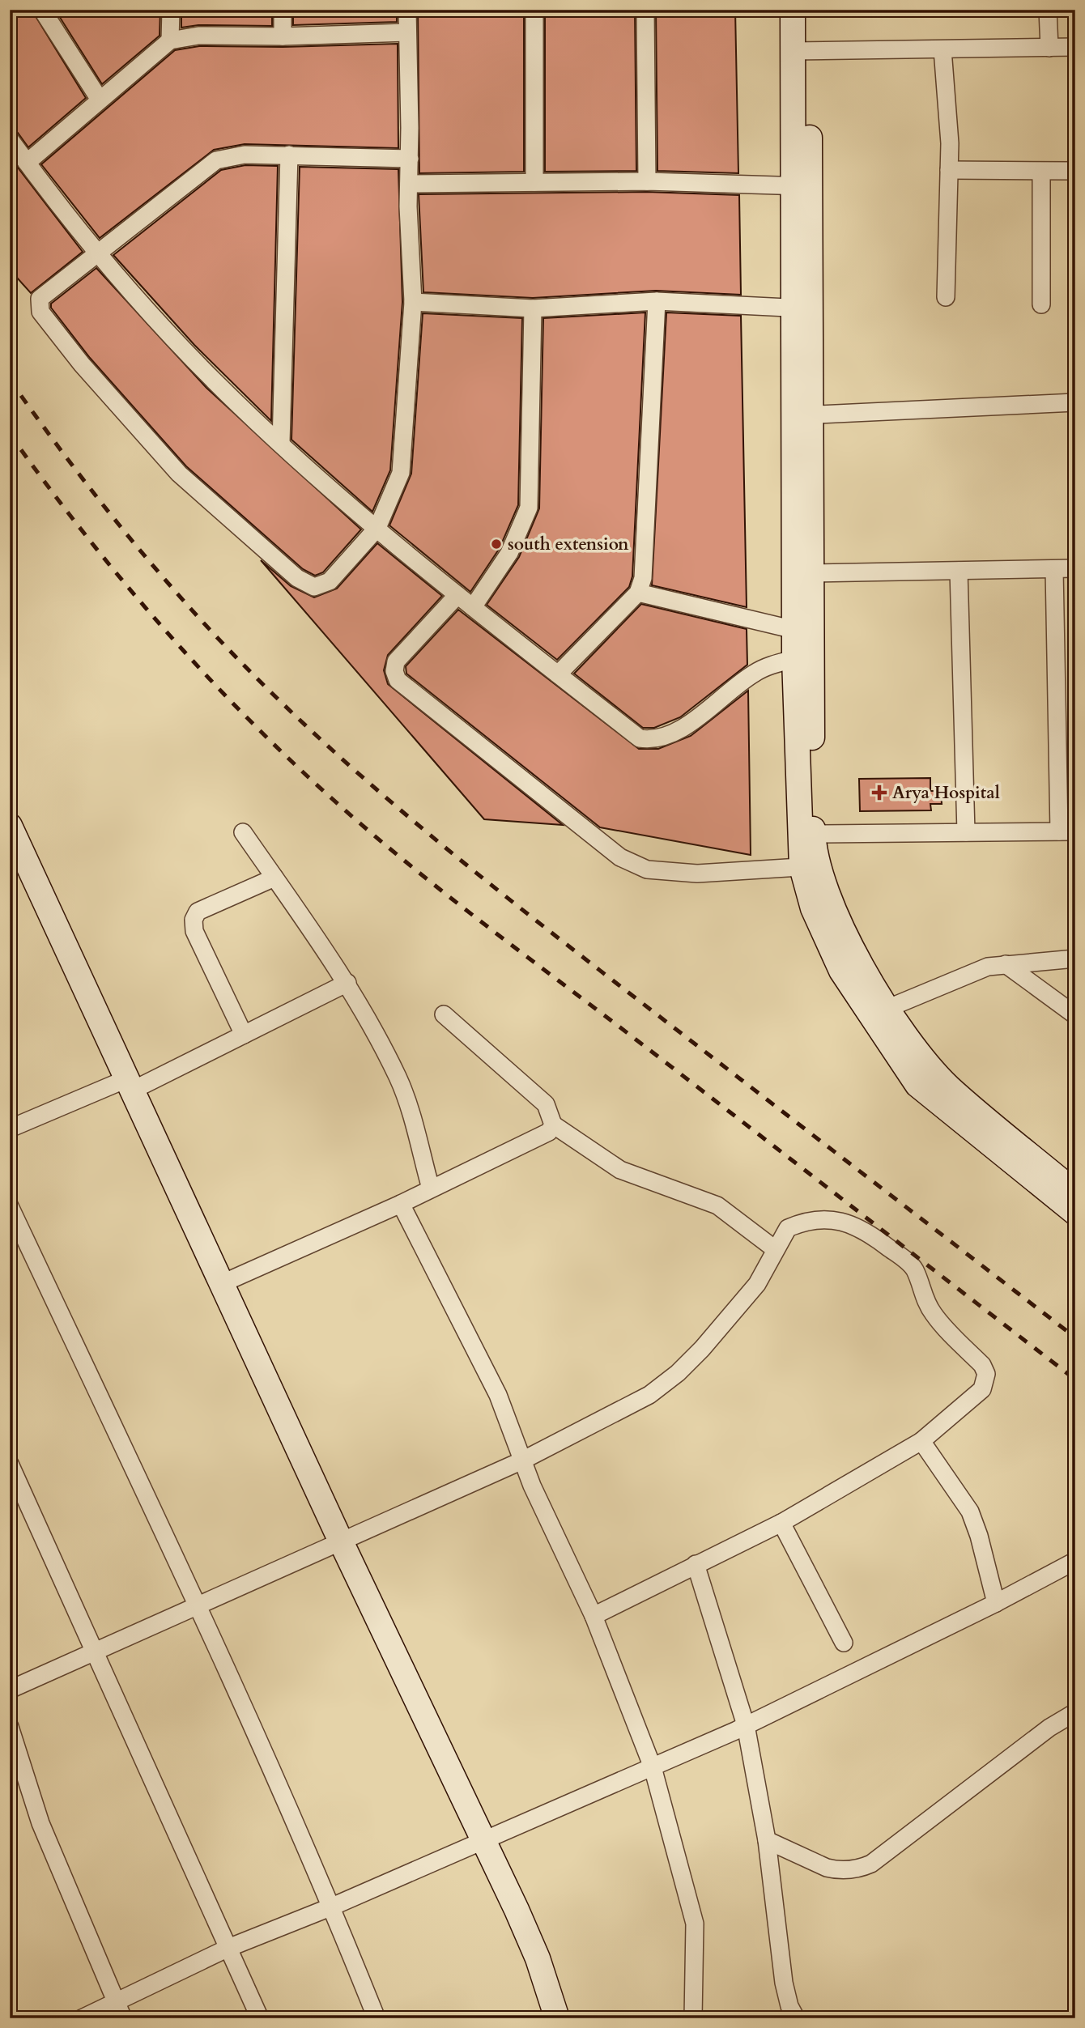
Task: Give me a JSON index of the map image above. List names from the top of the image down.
{
  "places": {
    "other": ["south extension"],
    "health": ["Arya Hospital"]
  }
}
